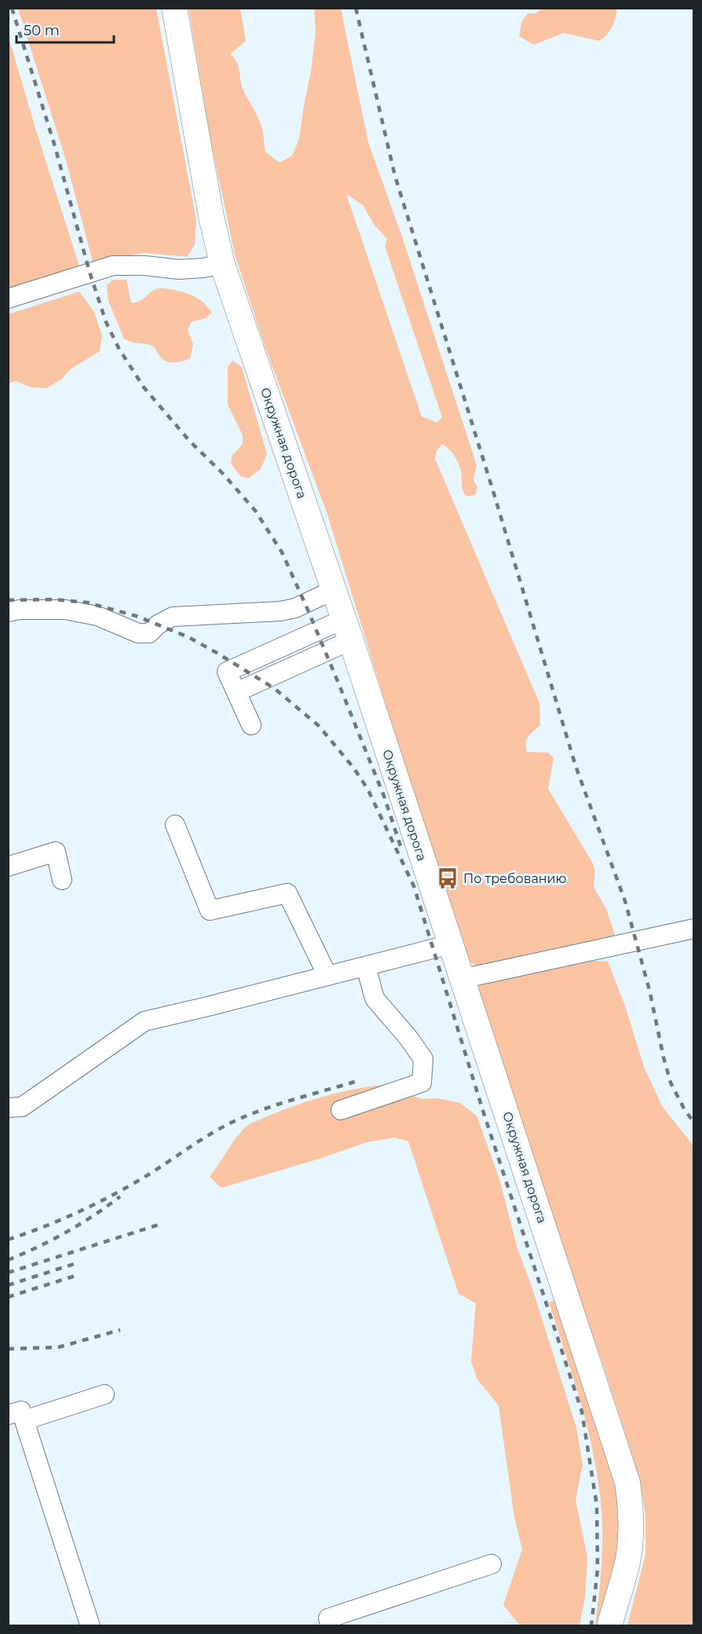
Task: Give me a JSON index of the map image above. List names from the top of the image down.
{
  "streets": {
    "main road": ["Окружная дорога"]
  },
  "places": {
    "bus stop": ["По требованию"]
  },
  "scale_bar": "50 m"
}
